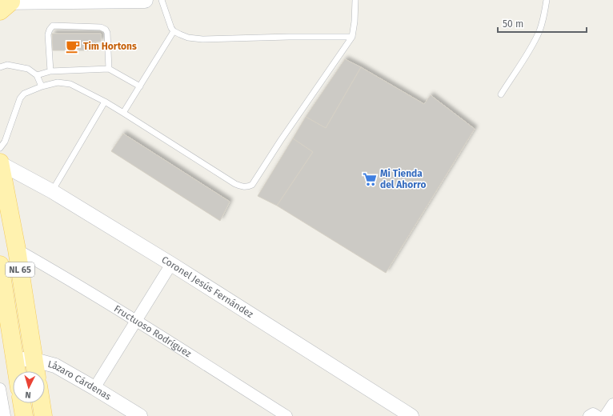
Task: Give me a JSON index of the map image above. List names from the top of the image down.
{
  "streets": {
    "main road": ["NL 65"],
    "street": ["Coronel Jesús Fernández", "Fructuoso Rodríguez", "Lázaro Cárdenas"]
  },
  "crossings": [
    ["NL 65", "Coronel Jesús Fernández"],
    ["NL 65", "Fructuoso Rodríguez"],
    ["NL 65", "Lázaro Cárdenas"]
  ],
  "places": {
    "cafe": ["Tim Hortons"],
    "supermarket": ["Mi Tienda del Ahorro"]
  },
  "scale_bar": "50 m",
  "north": "bottom"
}
